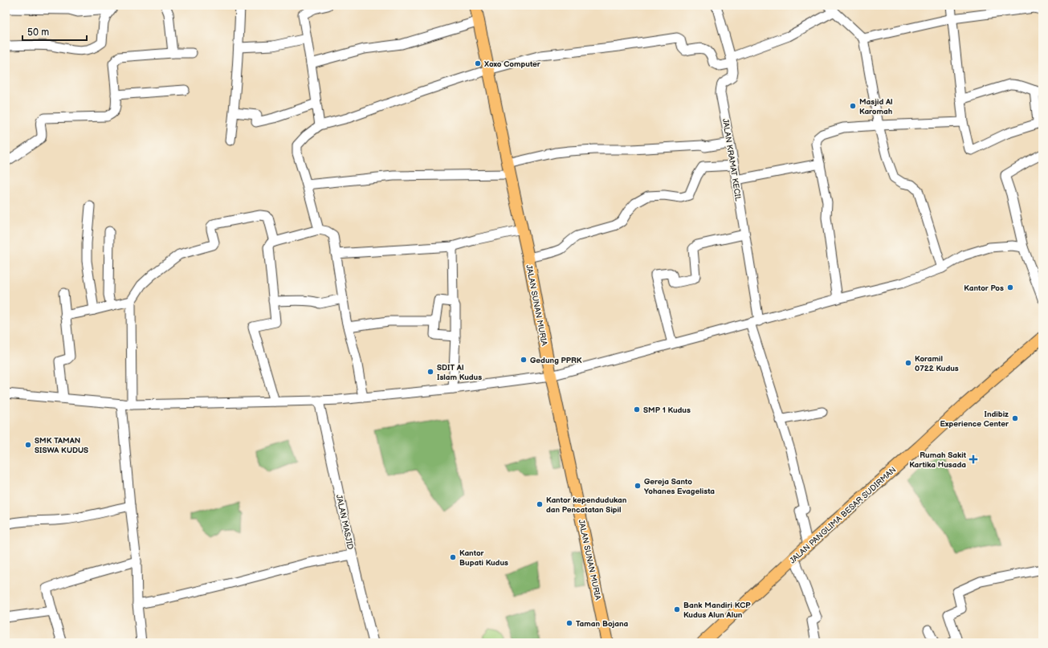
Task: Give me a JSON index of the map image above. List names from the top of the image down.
{
  "streets": {
    "main road": ["JALAN SUNAN MURIA", "JALAN PANGLIMA BESAR SUDIRMAN"],
    "street": ["JALAN KRAMAT KECIL", "JALAN MASJID"]
  },
  "crossings": [
    ["JALAN KRAMAT KECIL", "JALAN PANGLIMA BESAR SUDIRMAN"]
  ],
  "places": {
    "other": [
      "Xoxo Computer",
      "Masjid Al Karomah",
      "Kantor Pos",
      "Gedung PPRK",
      "Koramil 0722 Kudus",
      "SDIT Al Islam Kudus",
      "SMP 1 Kudus",
      "Indibiz Experience Center",
      "SMK TAMAN SISWA KUDUS",
      "Gereja Santo Yohanes Evagelista",
      "Kantor kependudukan dan Pencatatan Sipil",
      "Kantor Bupati Kudus",
      "Bank Mandiri KCP Kudus Alun Alun",
      "Taman Bojana"
    ],
    "health": ["Rumah Sakit Kartika Husada"]
  },
  "scale_bar": "50 m"
}
